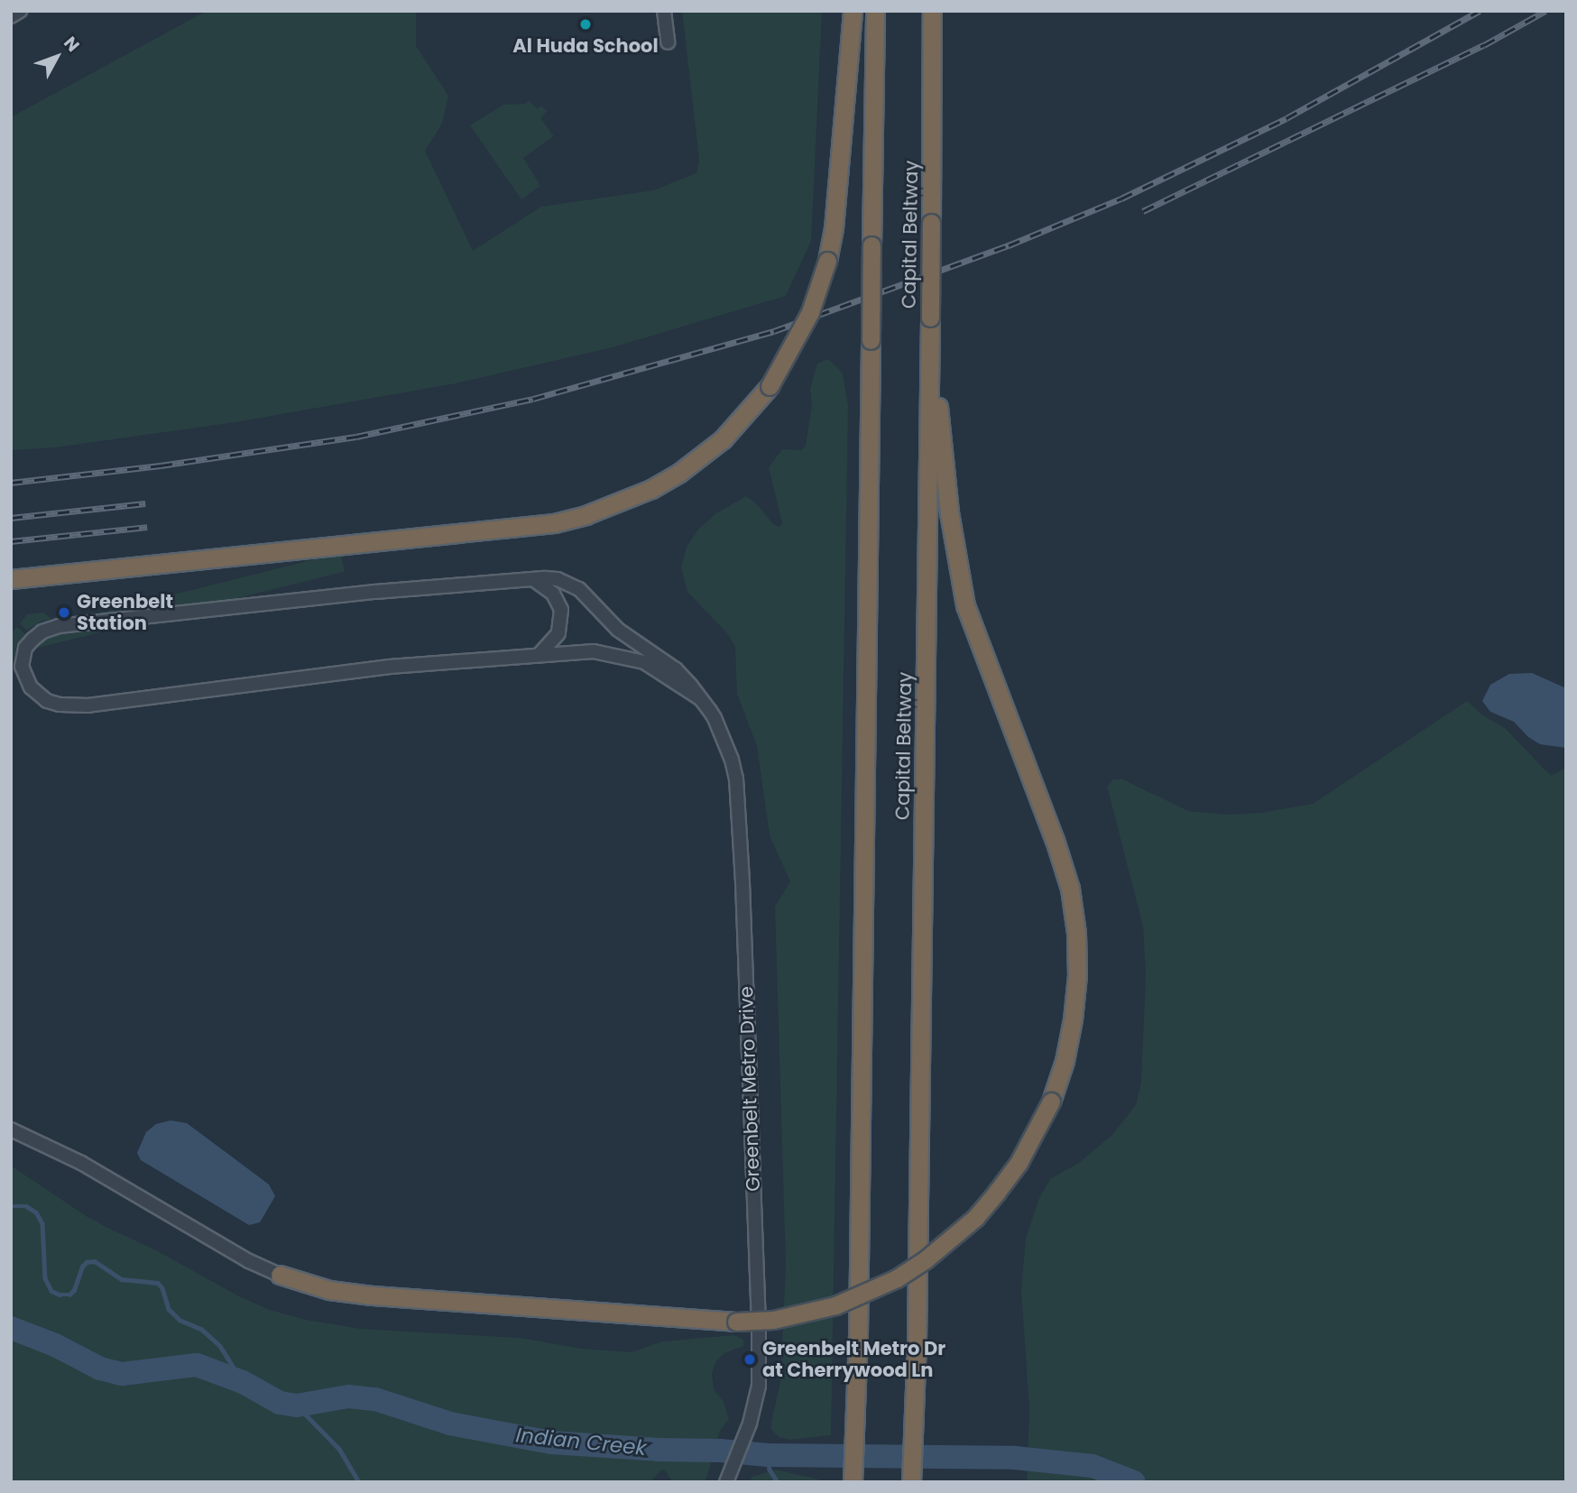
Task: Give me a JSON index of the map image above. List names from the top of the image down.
{
  "streets": {
    "highway": ["Capital Beltway"],
    "street": ["Greenbelt Metro Drive"]
  },
  "water": ["Indian Creek"],
  "places": ["Al Huda School", "Greenbelt Station", "Greenbelt Metro Dr at Cherrywood Ln"],
  "north": "top right"
}
